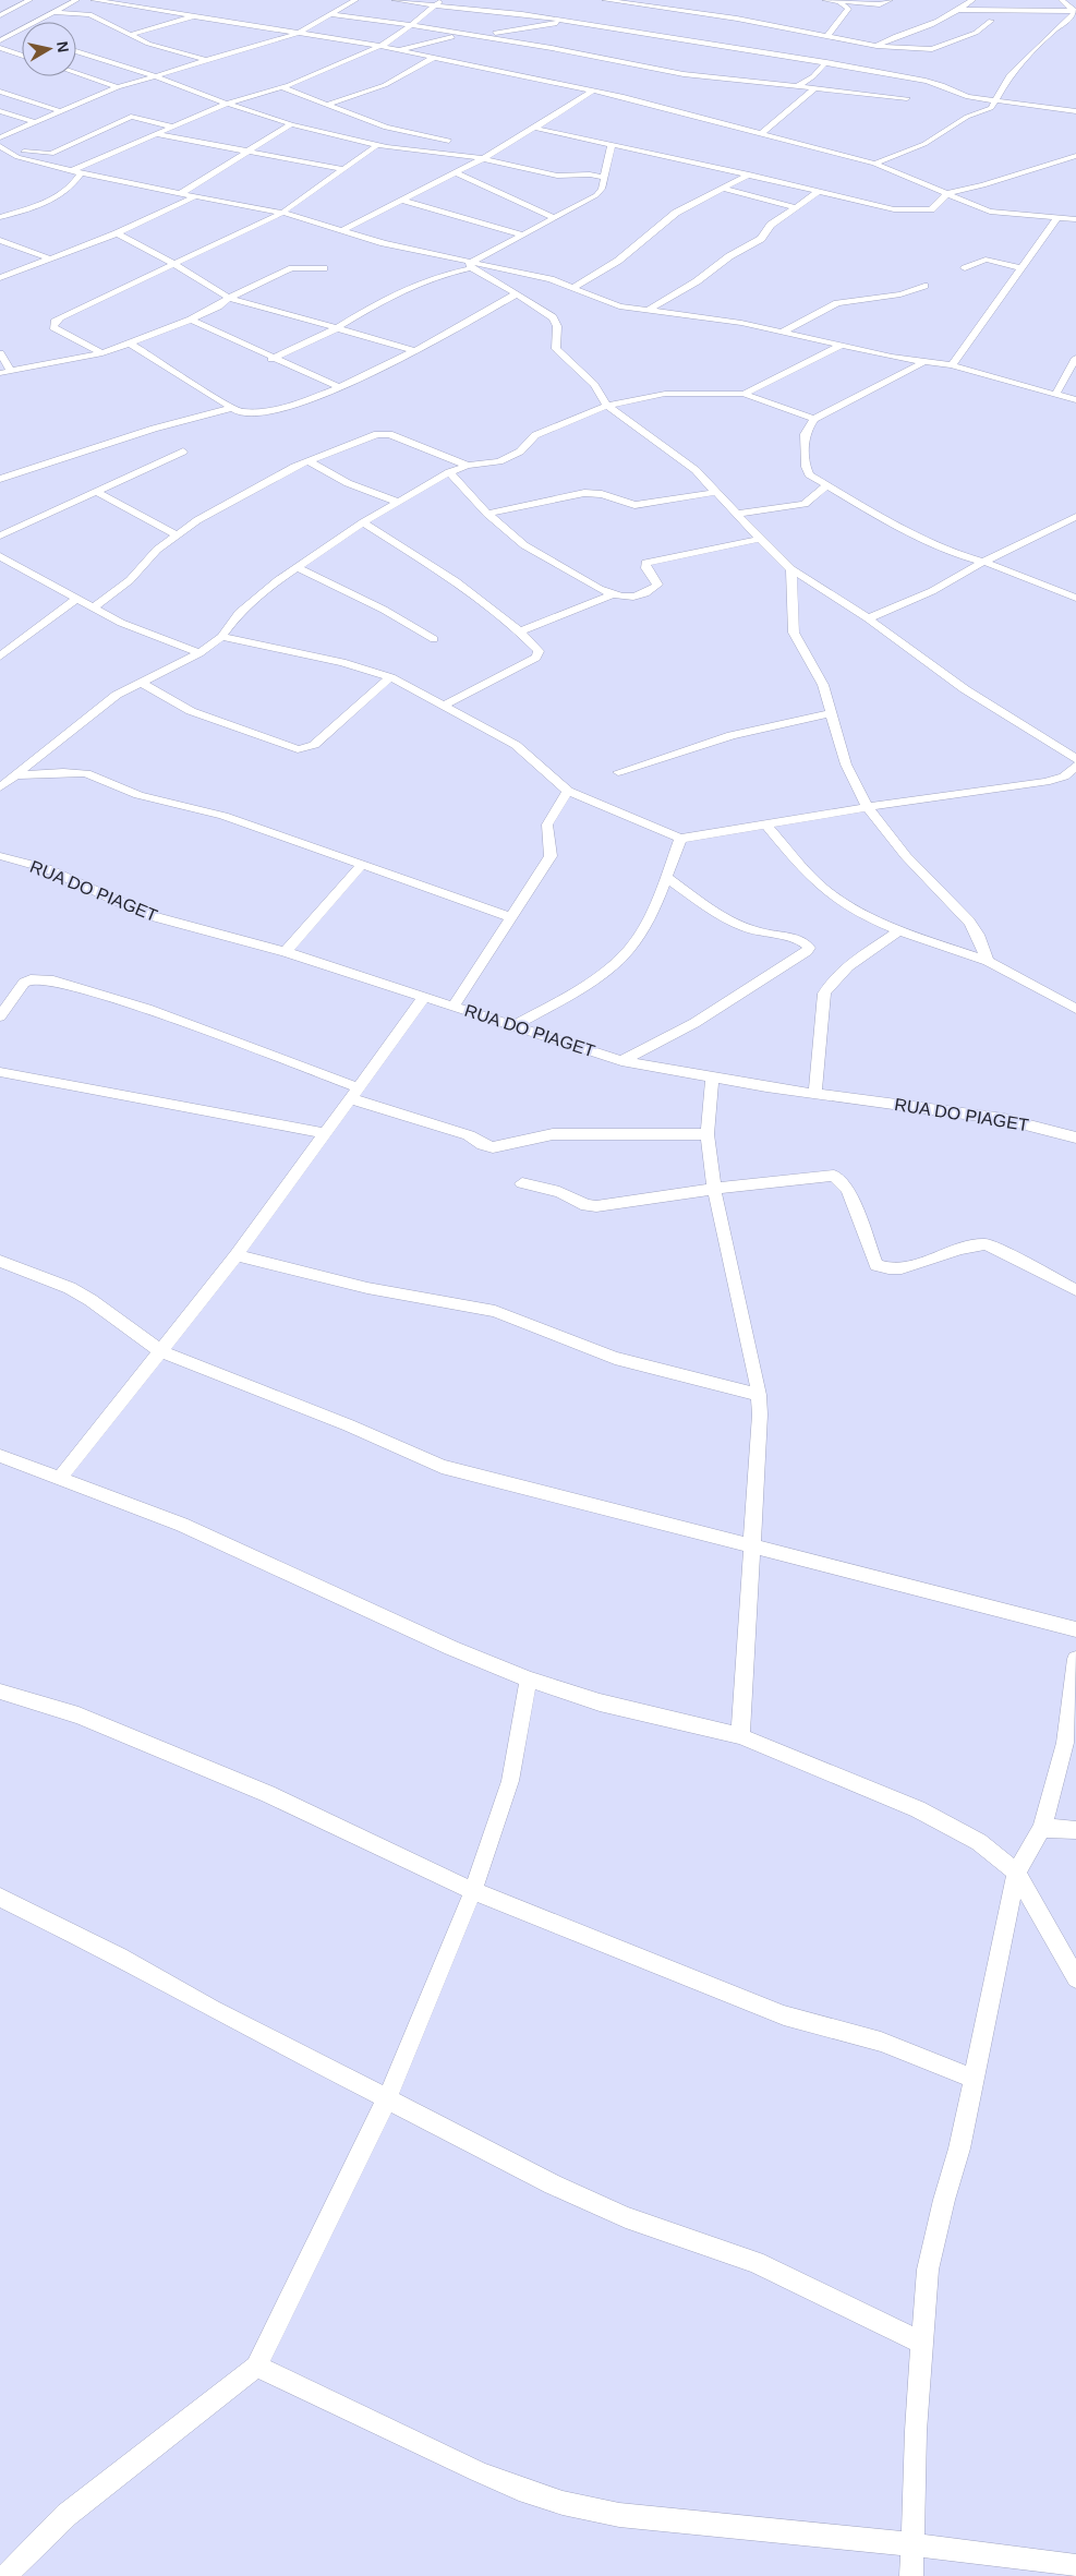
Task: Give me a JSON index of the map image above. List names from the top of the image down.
{
  "streets": {
    "street": ["RUA DO PIAGET"]
  },
  "north": "right"
}
